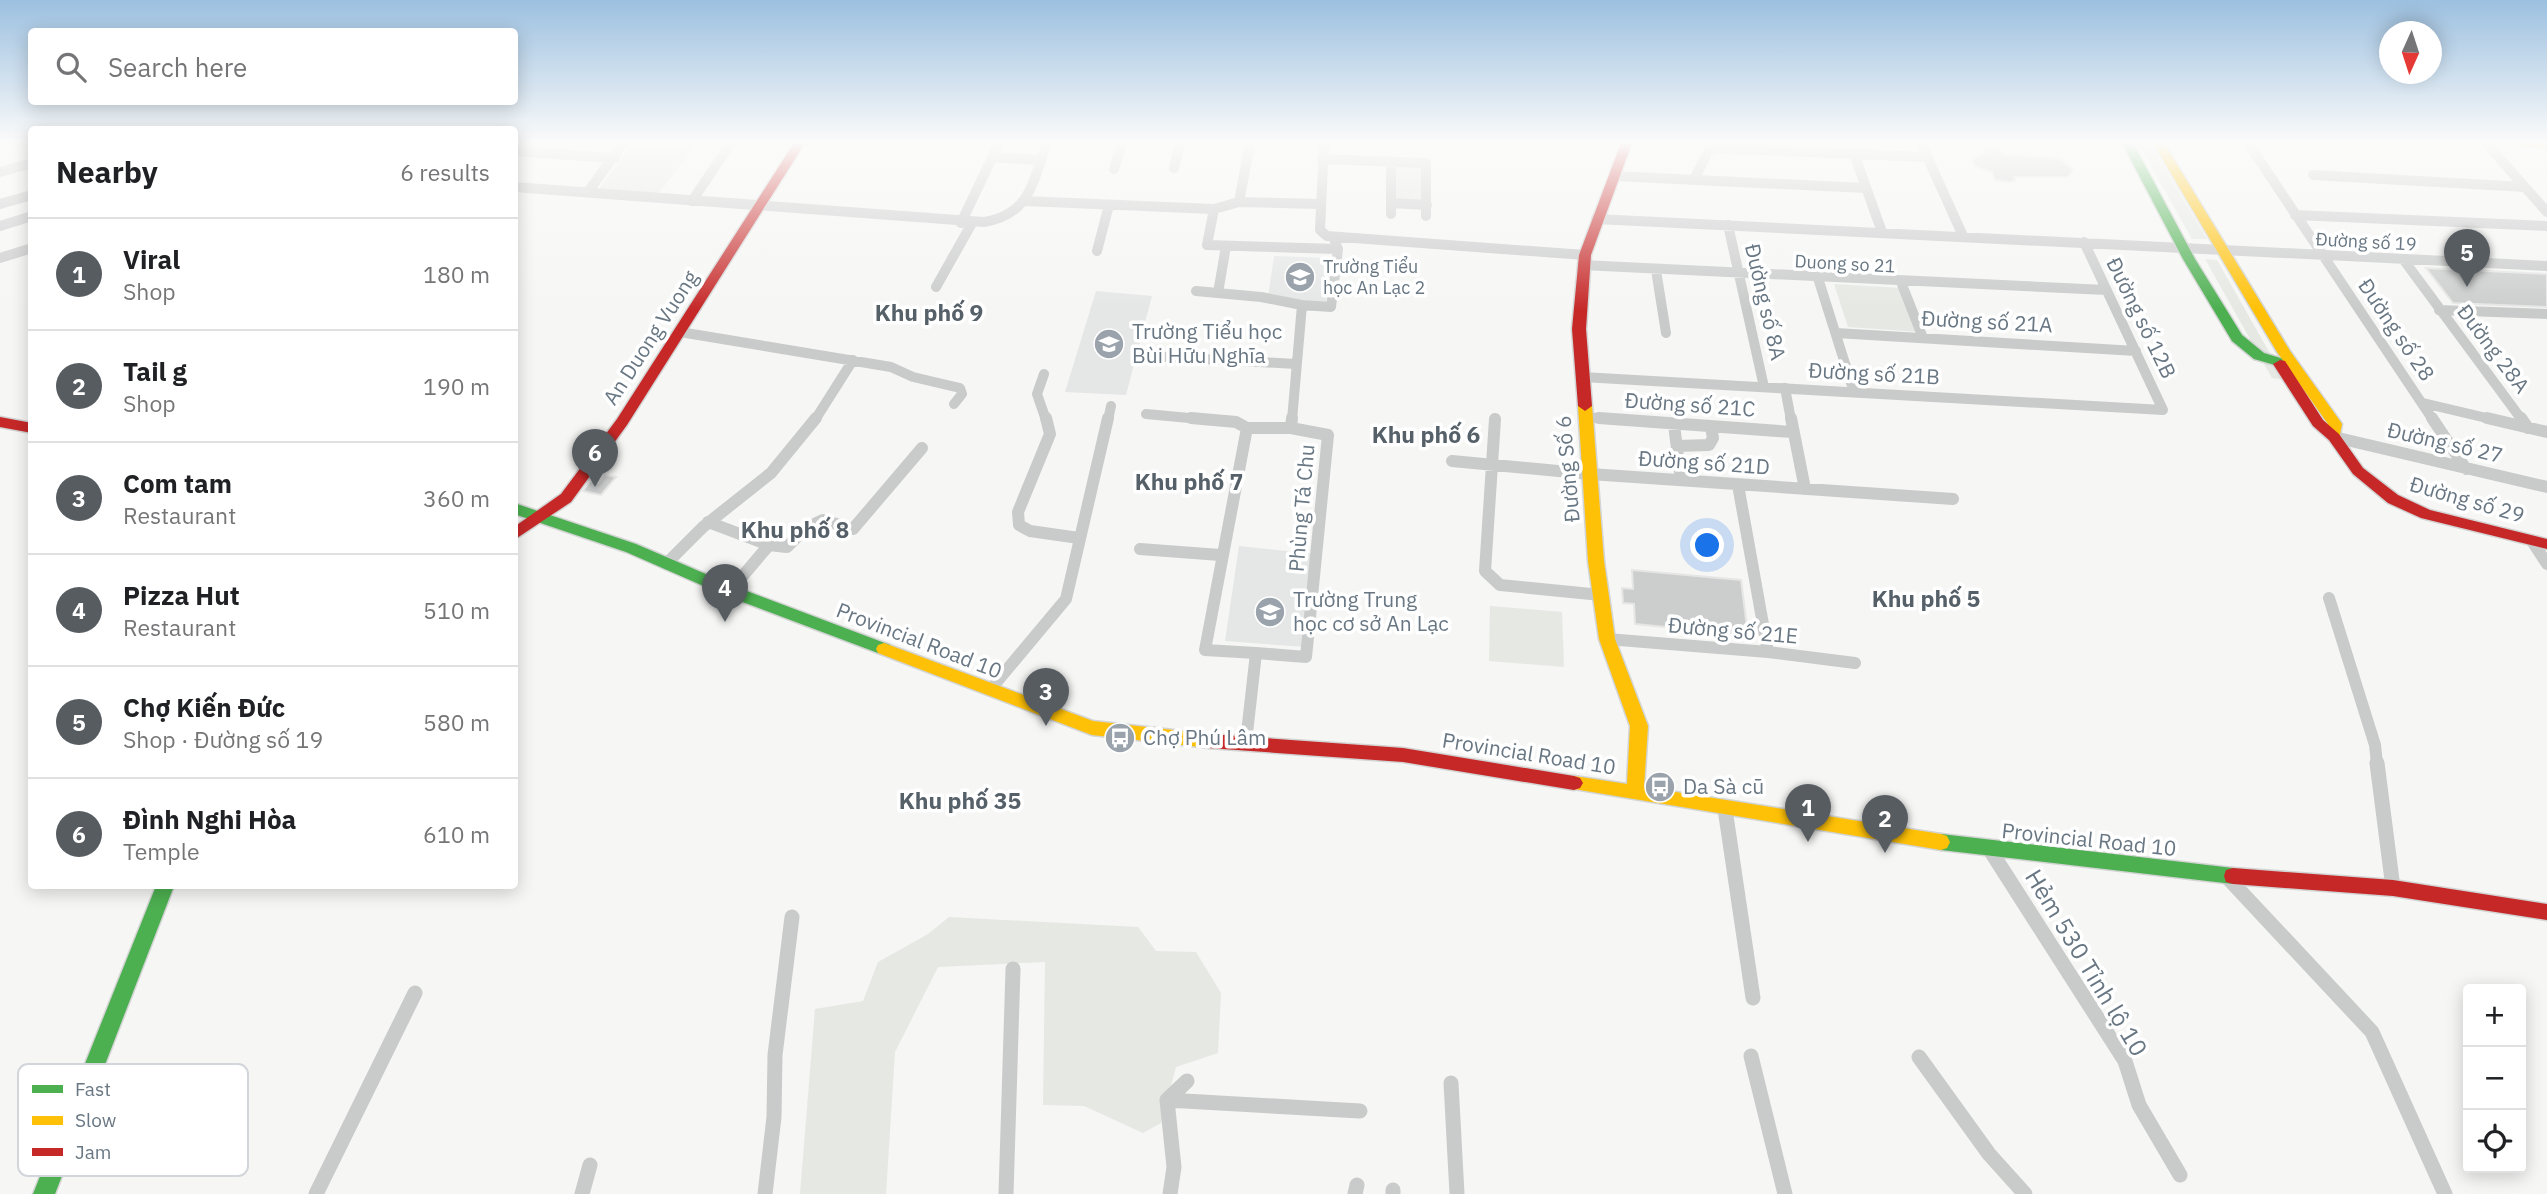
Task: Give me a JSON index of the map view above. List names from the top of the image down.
{
  "streets": {
    "main road": [
      "An Duong Vuong",
      "Đường Số 6",
      "Đường số 29",
      "Provincial Road 10"
    ],
    "street": [
      "Đường số 19",
      "Duong so 21",
      "Đường số 8A",
      "Đường số 12B",
      "Đường số 21A",
      "Đường số 28",
      "Đường 28A",
      "Đường số 21B",
      "Đường số 21C",
      "Đường số 27",
      "Đường số 21D",
      "Phùng Tá Chu",
      "Đường số 21E",
      "Hẻm 530 Tỉnh lộ 10"
    ]
  },
  "crossings": [
    ["Đường số 19", "Đường số 8A"],
    ["Đường số 19", "Đường số 12B"],
    ["Đường số 19", "Đường số 28"],
    ["Đường số 19", "Đường 28A"],
    ["Đường số 19", "Đường Số 6"],
    ["Duong so 21", "Đường số 8A"],
    ["Duong so 21", "Đường số 12B"],
    ["Duong so 21", "Đường Số 6"],
    ["Đường số 8A", "Đường số 21B"],
    ["Đường số 8A", "Đường số 21C"],
    ["Đường số 8A", "Đường số 21D"],
    ["Đường số 12B", "Đường số 21A"],
    ["Đường số 12B", "Đường số 21B"],
    ["Đường số 28", "Đường số 27"],
    ["An Duong Vuong", "Provincial Road 10"],
    ["Đường số 21B", "Đường Số 6"],
    ["Đường số 21C", "Đường Số 6"],
    ["Đường số 27", "Đường số 29"],
    ["Đường số 21D", "Đường Số 6"],
    ["Đường Số 6", "Đường số 21E"],
    ["Đường Số 6", "Provincial Road 10"],
    ["Provincial Road 10", "Hẻm 530 Tỉnh lộ 10"]
  ],
  "districts": [
    "Khu phố 9",
    "Khu phố 6",
    "Khu phố 7",
    "Khu phố 8",
    "Khu phố 5",
    "Khu phố 35"
  ],
  "places": {
    "school or university": ["Trường Tiểu học An Lạc 2", "Trường Tiểu học Bùi Hữu Nghĩa", "Trường Trung học cơ sở An Lạc"],
    "bus stop": ["Chợ Phú Lâm", "Da Sà cũ"]
  },
  "legend": ["Fast", "Slow", "Jam"],
  "north": "bottom",
  "page": {
    "search": "Search here",
    "heading": ["Nearby", "6 results"],
    "list": [
      {
        "mark": "1",
        "name": "Viral",
        "note": "Shop",
        "value": "180 m"
      },
      {
        "mark": "2",
        "name": "Tail g",
        "note": "Shop",
        "value": "190 m"
      },
      {
        "mark": "3",
        "name": "Com tam",
        "note": "Restaurant",
        "value": "360 m"
      },
      {
        "mark": "4",
        "name": "Pizza Hut",
        "note": "Restaurant",
        "value": "510 m"
      },
      {
        "mark": "5",
        "name": "Chợ Kiến Đức",
        "note": "Shop · Đường số 19",
        "value": "580 m"
      },
      {
        "mark": "6",
        "name": "Đình Nghi Hòa",
        "note": "Temple",
        "value": "610 m"
      }
    ],
    "pins": [
      "5",
      "6",
      "4",
      "3",
      "1",
      "2"
    ],
    "map_buttons": ["+", "−"]
  }
}
